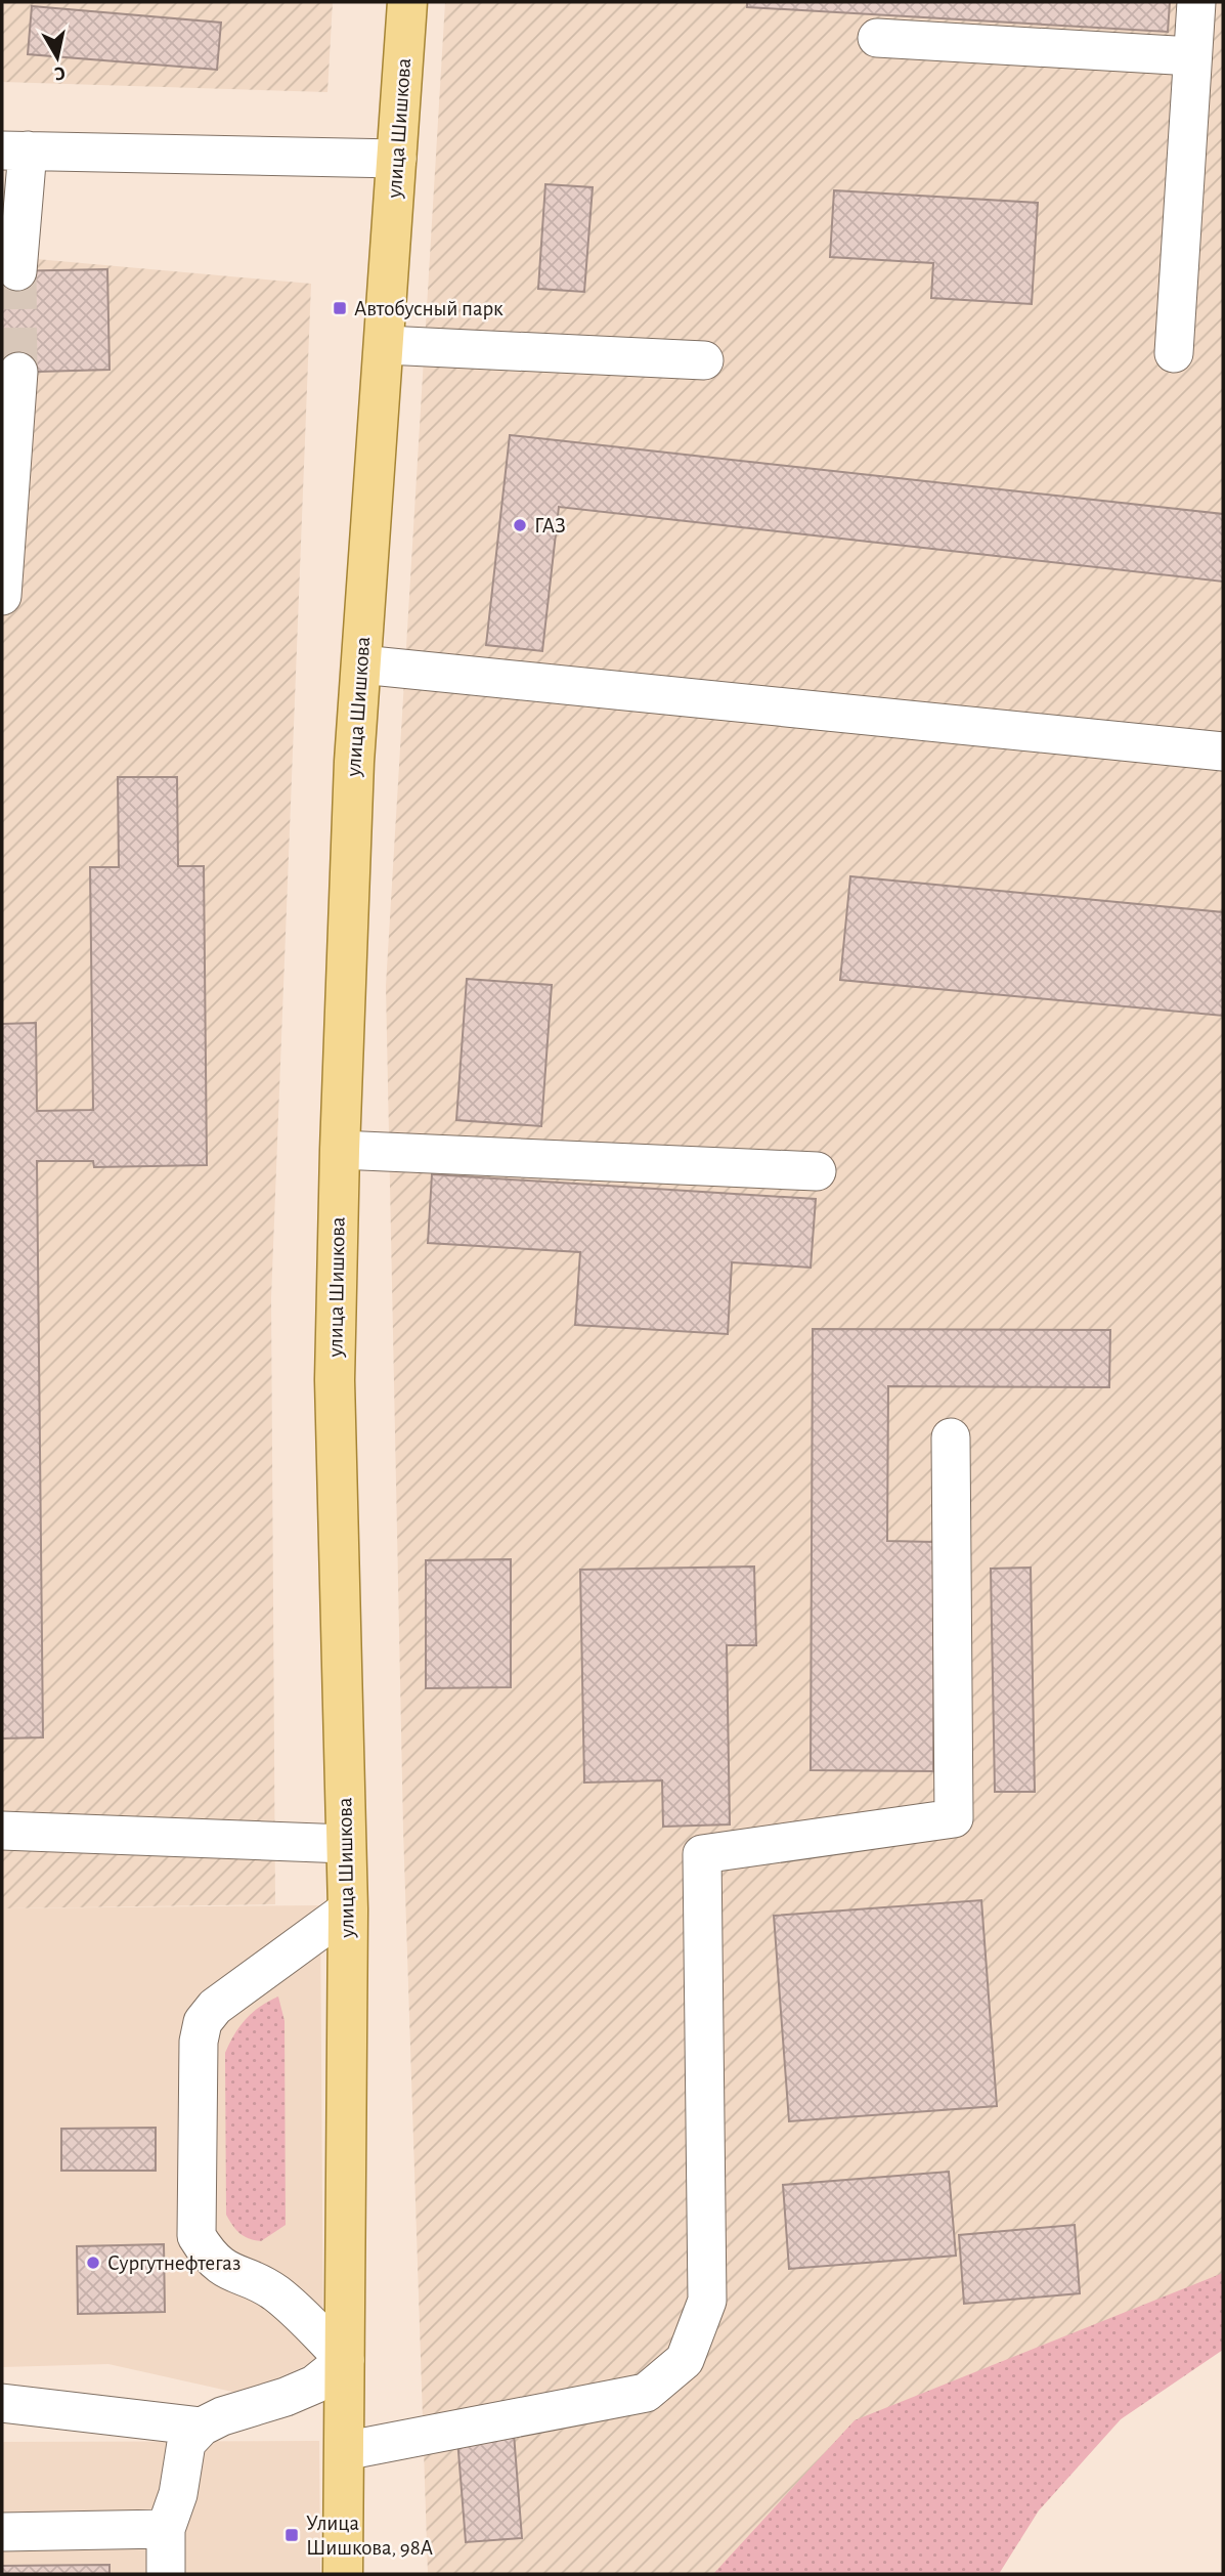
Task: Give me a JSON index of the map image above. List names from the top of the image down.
{
  "streets": {
    "main road": ["улица Шишкова"]
  },
  "places": {
    "transit": ["Автобусный парк", "Улица Шишкова, 98А"],
    "other": ["ГАЗ", "Сургутнефтегаз"]
  },
  "north": "bottom"
}
